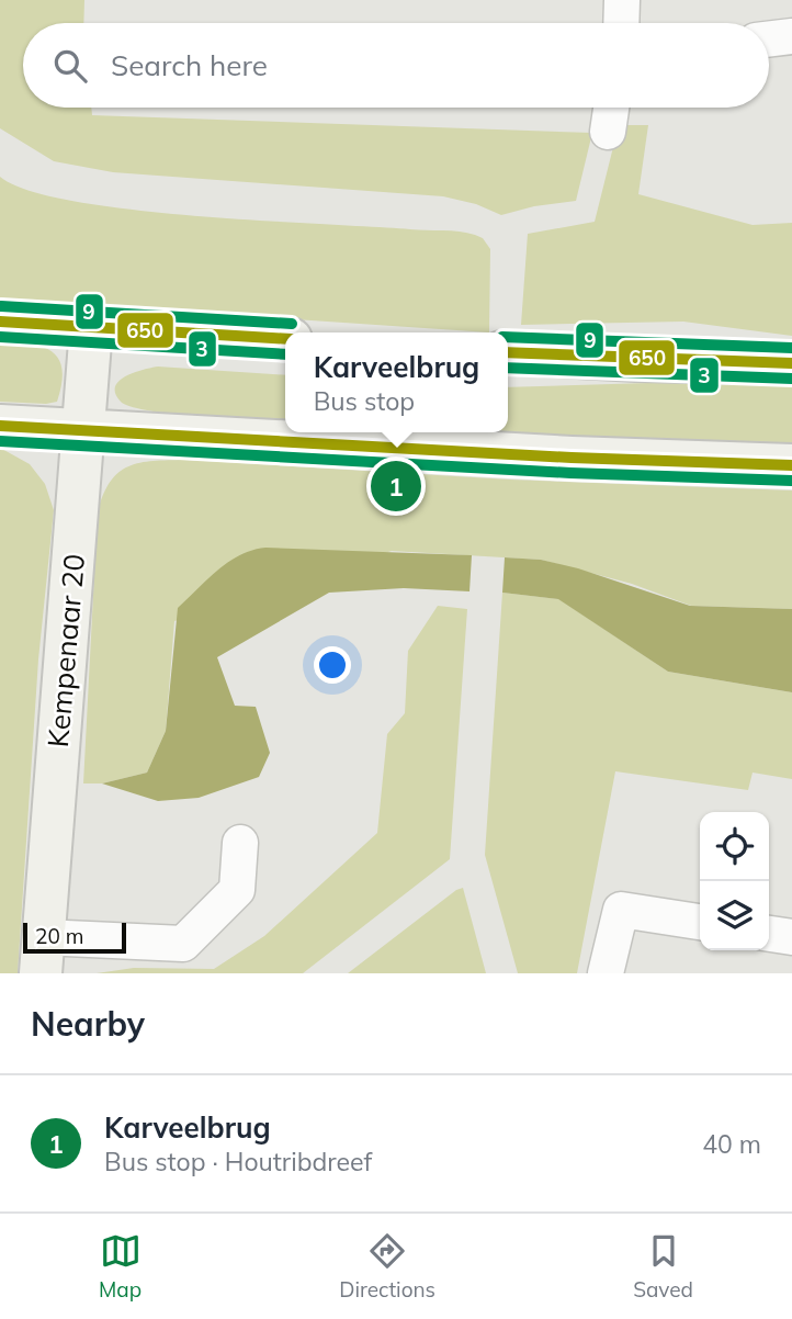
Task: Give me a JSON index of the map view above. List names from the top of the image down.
{
  "streets": {
    "main road": ["Kempenaar 20"]
  },
  "lines": ["transit line 9", "transit line 650", "transit line 3"],
  "scale_bar": "20 m",
  "page": {
    "search": "Search here",
    "popup": ["Karveelbrug", "Bus stop"],
    "pins": "1",
    "scale": "20 m",
    "heading": "Nearby",
    "list": [
      {
        "mark": "1",
        "name": "Karveelbrug",
        "note": "Bus stop · Houtribdreef",
        "value": "40 m"
      }
    ],
    "nav": ["Map", "Directions", "Saved"]
  }
}
